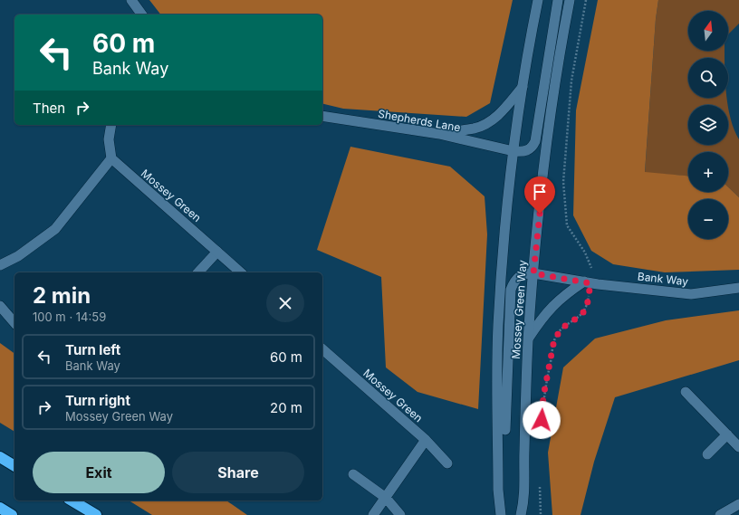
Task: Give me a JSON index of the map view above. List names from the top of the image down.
{
  "streets": {
    "main road": [
      "Shepherds Lane",
      "Mossey Green",
      "Bank Way",
      "Mossey Green Way"
    ]
  },
  "crossings": [
    ["Shepherds Lane", "Mossey Green Way"],
    ["Bank Way", "Mossey Green Way"]
  ],
  "north": "top",
  "page": {
    "map_buttons": ["+", "−"],
    "turn": ["60 m", "Bank Way"],
    "then": "Then",
    "heading": ["2 min", "100 m · 14:59"],
    "list": [
      {
        "name": "Turn left",
        "note": "Bank Way",
        "value": "60 m"
      },
      {
        "name": "Turn right",
        "note": "Mossey Green Way",
        "value": "20 m"
      }
    ],
    "buttons": ["Exit", "Share"]
  }
}
